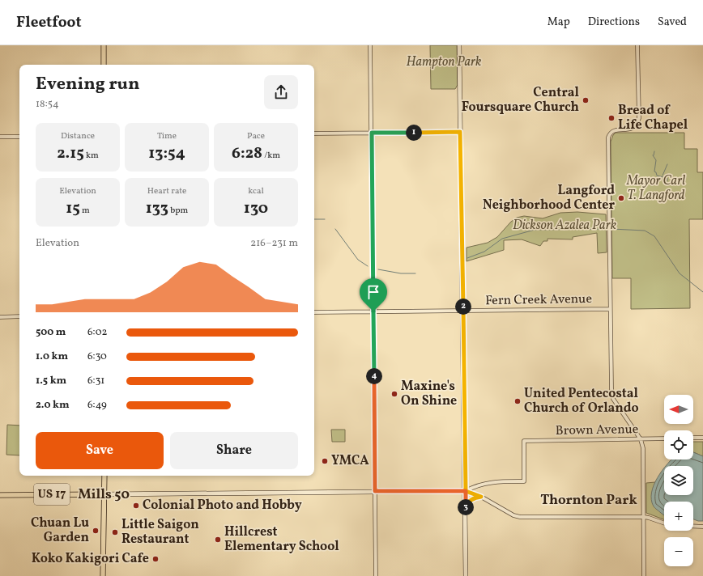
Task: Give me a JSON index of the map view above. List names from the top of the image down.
{
  "streets": {
    "main road": ["US 17"],
    "street": ["Fern Creek Avenue", "Brown Avenue"]
  },
  "districts": ["Mills 50", "Thornton Park"],
  "parks": ["Hampton Park", "Mayor Carl T. Langford", "Dickson Azalea Park"],
  "places": [
    "Central Foursquare Church",
    "Bread of Life Chapel",
    "Langford Neighborhood Center",
    "Maxine's On Shine",
    "United Pentecostal Church of Orlando",
    "YMCA",
    "Colonial Photo and Hobby",
    "Chuan Lu Garden",
    "Little Saigon Restaurant",
    "Hillcrest Elementary School",
    "Koko Kakigori Cafe"
  ],
  "north": "left",
  "page": {
    "header": "Fleetfoot",
    "nav": ["Map", "Directions", "Saved"],
    "heading": ["Evening run", "18:54"],
    "stats": [
      ["Distance", "2.15 km"],
      ["Time", "13:54"],
      ["Pace", "6:28 /km"],
      ["Elevation", "15 m"],
      ["Heart rate", "133 bpm"],
      ["kcal", "130"]
    ],
    "pins": [
      "1",
      "2",
      "4",
      "3"
    ],
    "chart": ["Elevation", "216–231 m"],
    "list": [
      {
        "name": "500 m",
        "note": "6:02"
      },
      {
        "name": "1.0 km",
        "note": "6:30"
      },
      {
        "name": "1.5 km",
        "note": "6:31"
      },
      {
        "name": "2.0 km",
        "note": "6:49"
      }
    ],
    "map_buttons": ["+", "−"],
    "buttons": ["Save", "Share"]
  }
}
